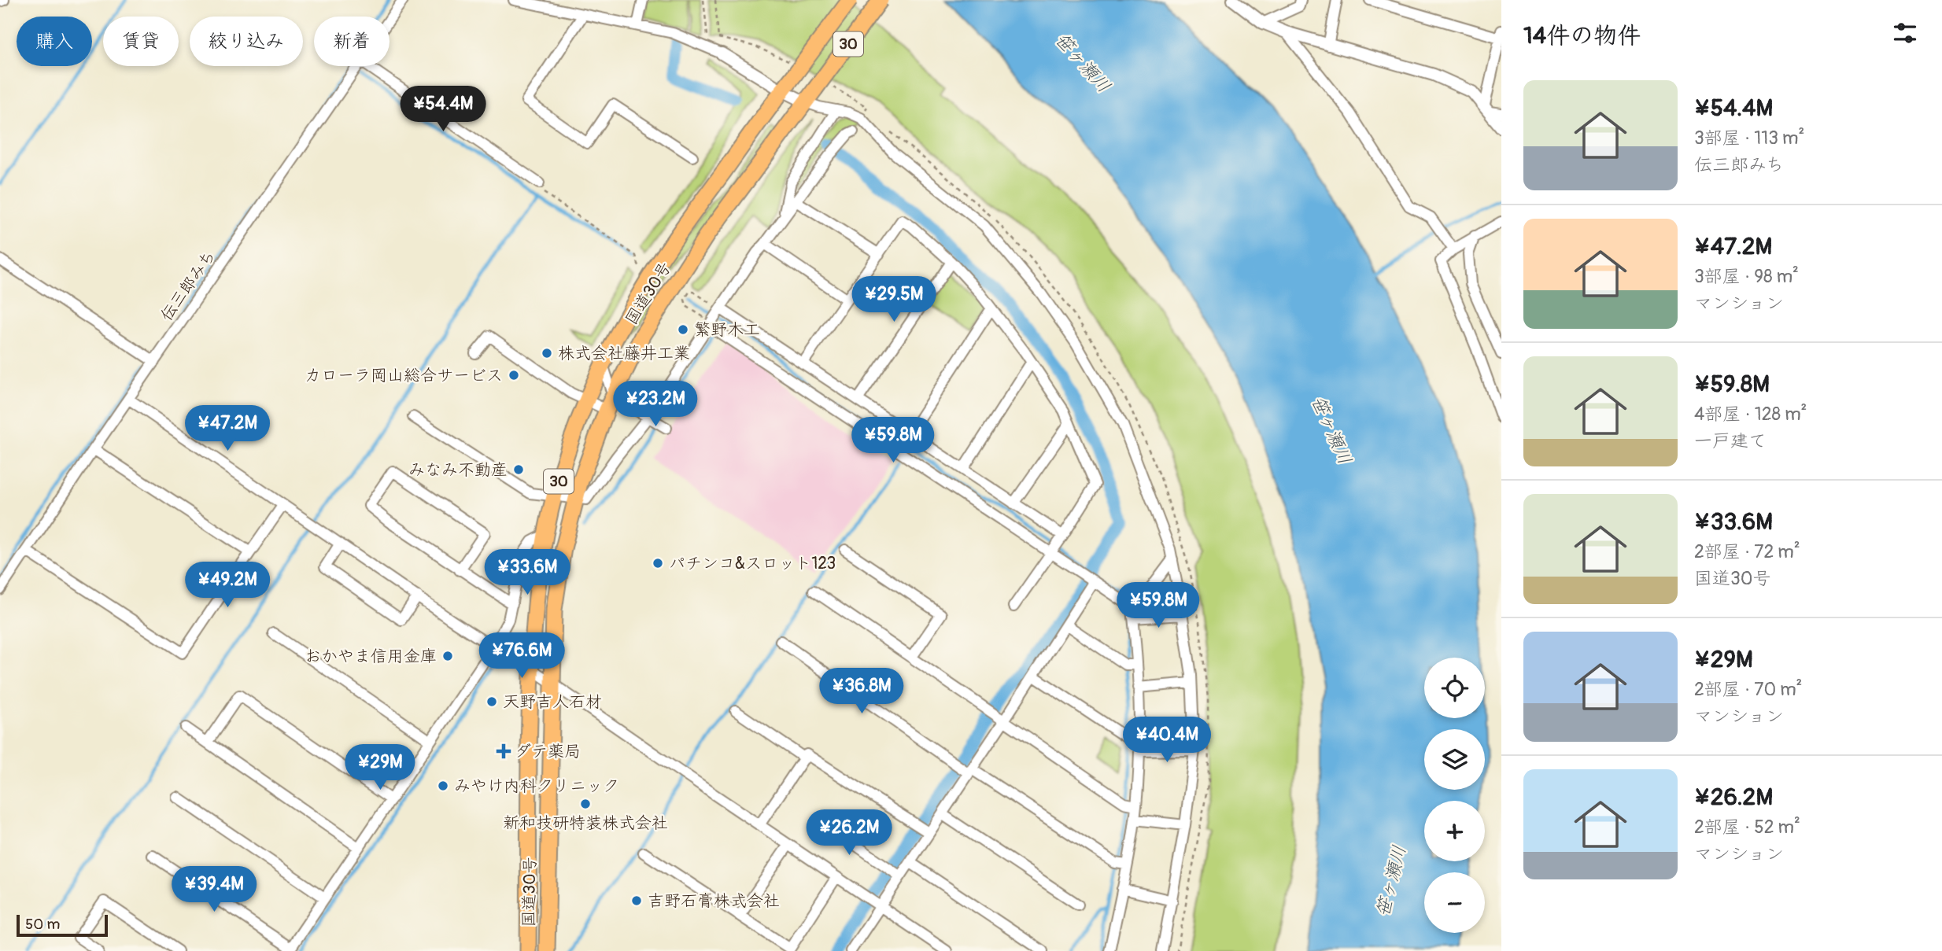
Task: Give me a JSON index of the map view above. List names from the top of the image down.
{
  "streets": {
    "highway": ["30", "国道30号"],
    "street": ["伝三郎みち"]
  },
  "water": ["笹ヶ瀬川"],
  "places": {
    "other": [
      "繁野木工",
      "株式会社藤井工業",
      "カローラ岡山総合サービス",
      "みなみ不動産",
      "パチンコ&スロット123",
      "おかやま信用金庫",
      "天野吉人石材",
      "みやけ内科クリニック",
      "新和技研特装株式会社",
      "吉野石膏株式会社"
    ],
    "health": ["ダテ薬局"]
  },
  "scale_bar": "50 m",
  "page": {
    "heading": "14件の物件",
    "chip": [
      "購入",
      "賃貸",
      "絞り込み",
      "新着"
    ],
    "list": [
      {
        "name": "¥54.4M",
        "note": "3部屋 · 113 m² · 伝三郎みち"
      },
      {
        "name": "¥47.2M",
        "note": "3部屋 · 98 m² · マンション"
      },
      {
        "name": "¥59.8M",
        "note": "4部屋 · 128 m² · 一戸建て"
      },
      {
        "name": "¥33.6M",
        "note": "2部屋 · 72 m² · 国道30号"
      },
      {
        "name": "¥29M",
        "note": "2部屋 · 70 m² · マンション"
      },
      {
        "name": "¥26.2M",
        "note": "2部屋 · 52 m² · マンション"
      }
    ],
    "price": [
      "¥54.4M",
      "¥29.5M",
      "¥23.2M",
      "¥47.2M",
      "¥59.8M",
      "¥33.6M",
      "¥49.2M",
      "¥59.8M",
      "¥76.6M",
      "¥36.8M",
      "¥40.4M",
      "¥29M",
      "¥26.2M",
      "¥39.4M"
    ],
    "map_buttons": ["+", "−"],
    "scale": "50 m"
  }
}
